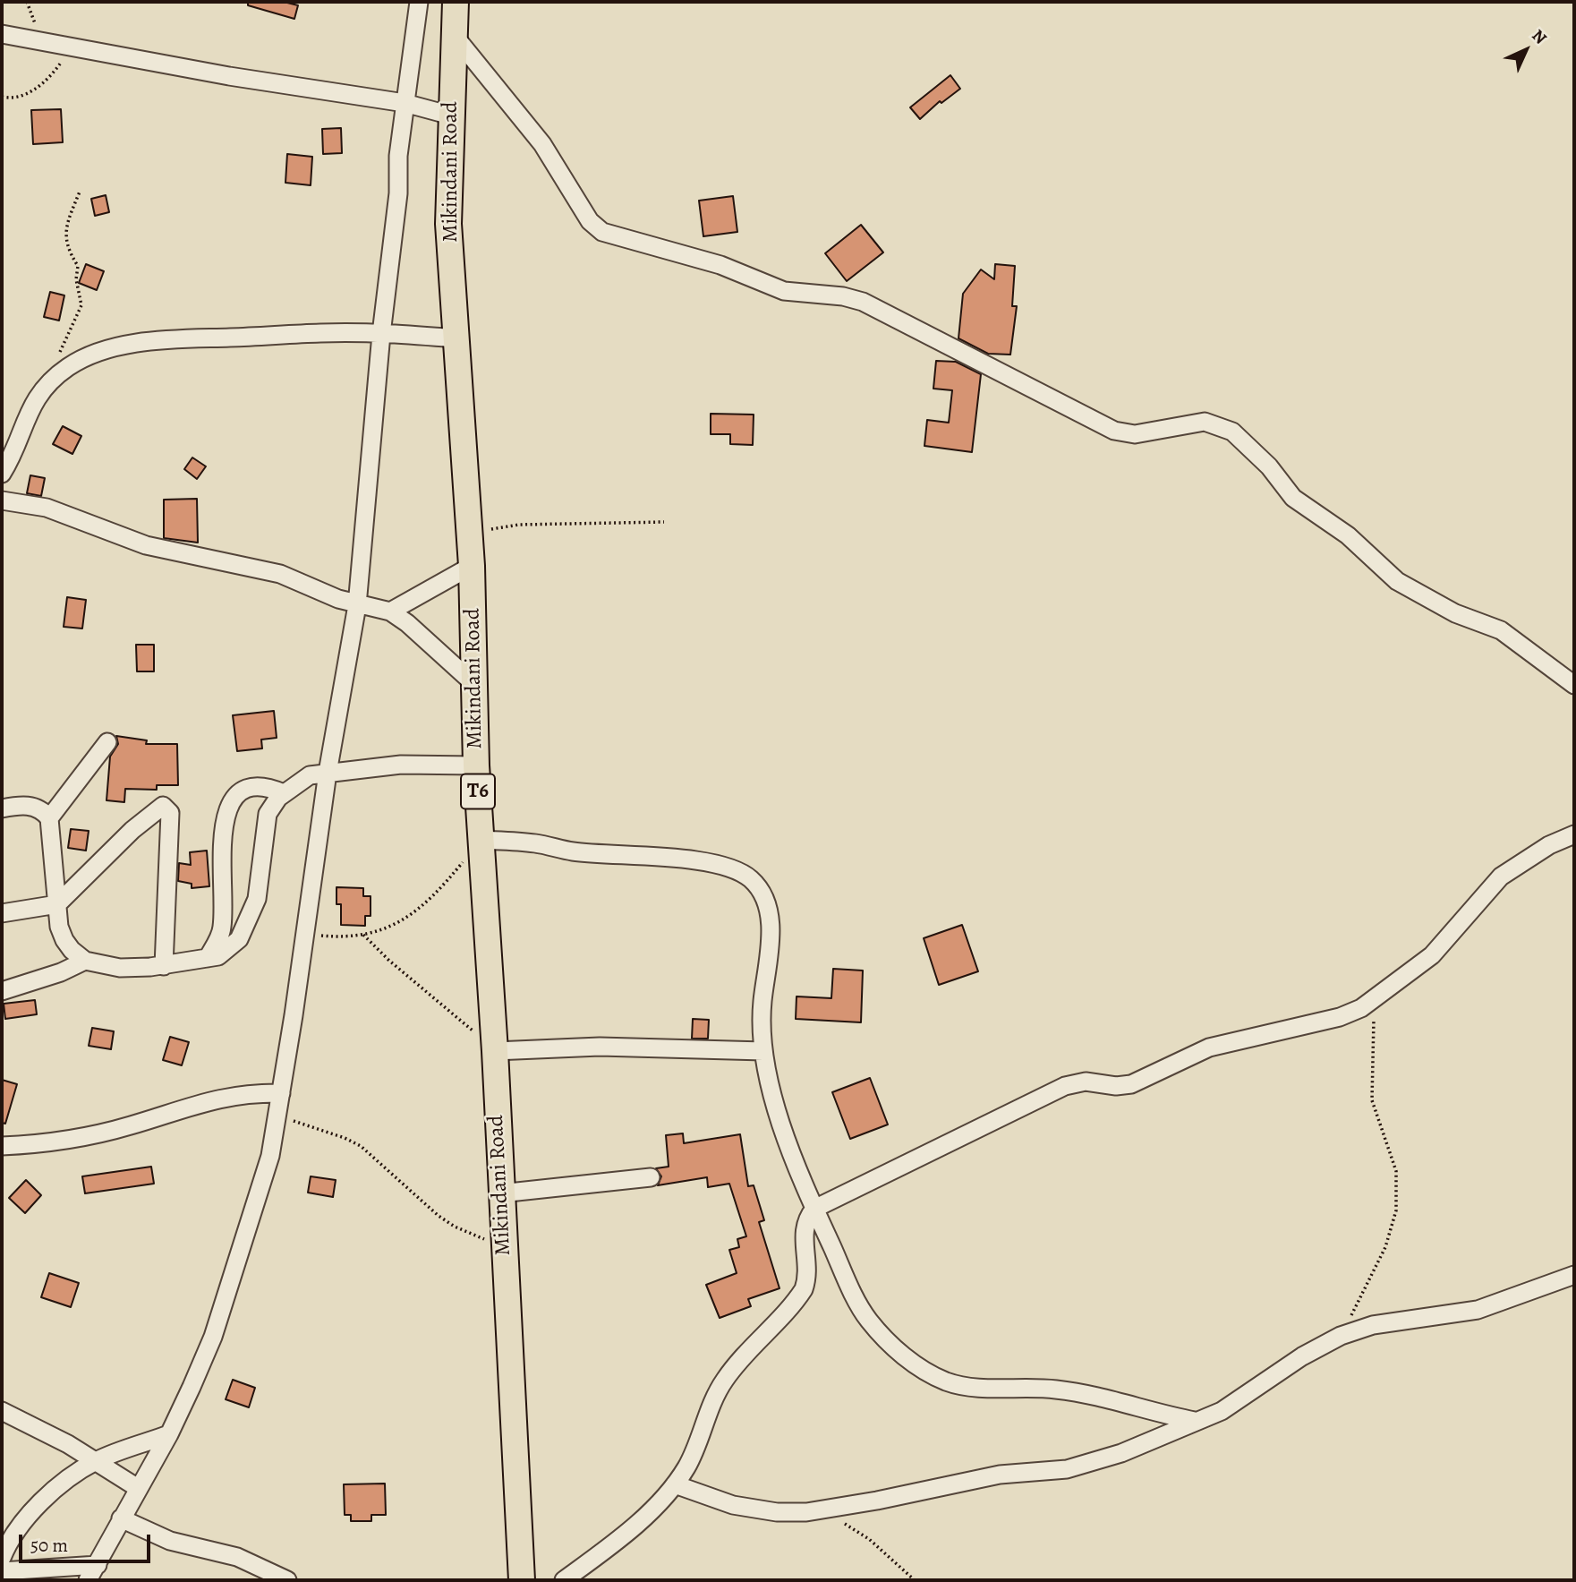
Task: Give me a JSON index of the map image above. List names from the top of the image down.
{
  "streets": {
    "highway": ["Mikindani Road", "T6"]
  },
  "scale_bar": "50 m",
  "north": "top right"
}
